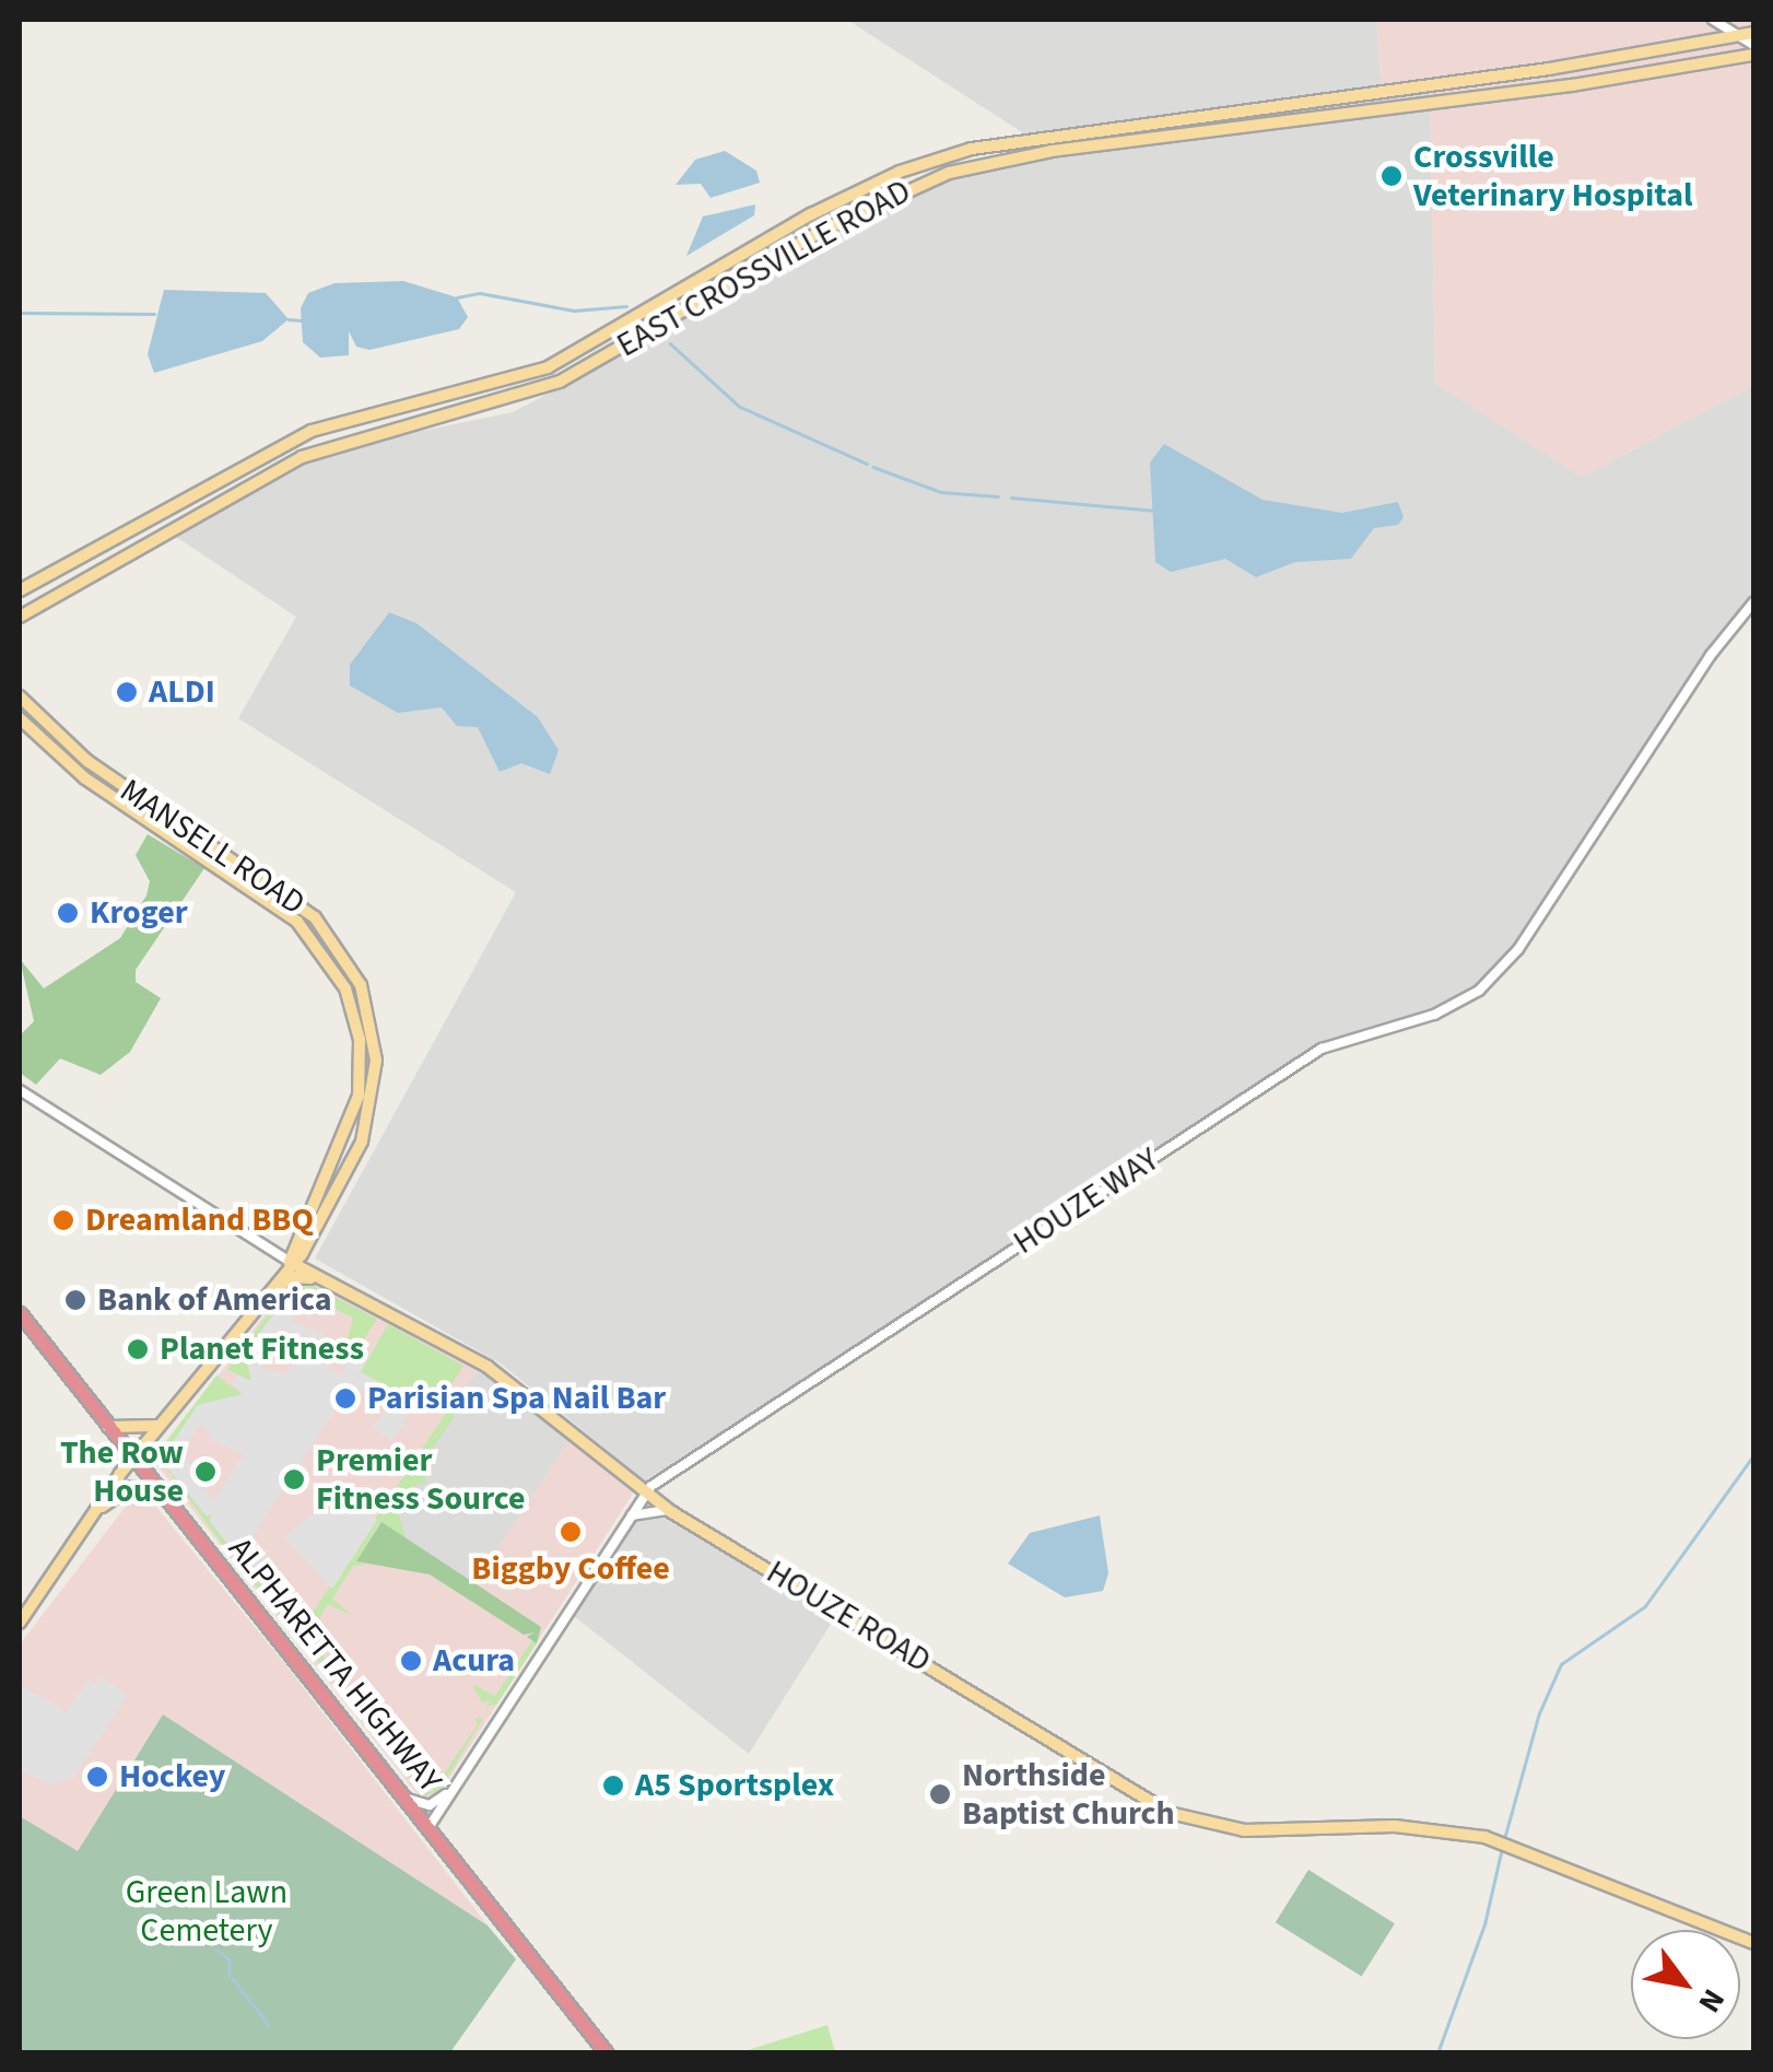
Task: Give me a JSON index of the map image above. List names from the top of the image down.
{
  "streets": {
    "highway": ["ALPHARETTA HIGHWAY"],
    "main road": ["EAST CROSSVILLE ROAD", "MANSELL ROAD", "HOUZE ROAD"],
    "street": ["HOUZE WAY"]
  },
  "crossings": [
    ["MANSELL ROAD", "HOUZE ROAD"],
    ["MANSELL ROAD", "ALPHARETTA HIGHWAY"],
    ["HOUZE WAY", "HOUZE ROAD"],
    ["HOUZE WAY", "ALPHARETTA HIGHWAY"]
  ],
  "parks": ["Green Lawn Cemetery"],
  "places": [
    "Crossville Veterinary Hospital",
    "ALDI",
    "Kroger",
    "Dreamland BBQ",
    "Bank of America",
    "Planet Fitness",
    "Parisian Spa Nail Bar",
    "The Row House",
    "Premier Fitness Source",
    "Biggby Coffee",
    "Acura",
    "Hockey",
    "A5 Sportsplex",
    "Northside Baptist Church"
  ],
  "north": "bottom right"
}
